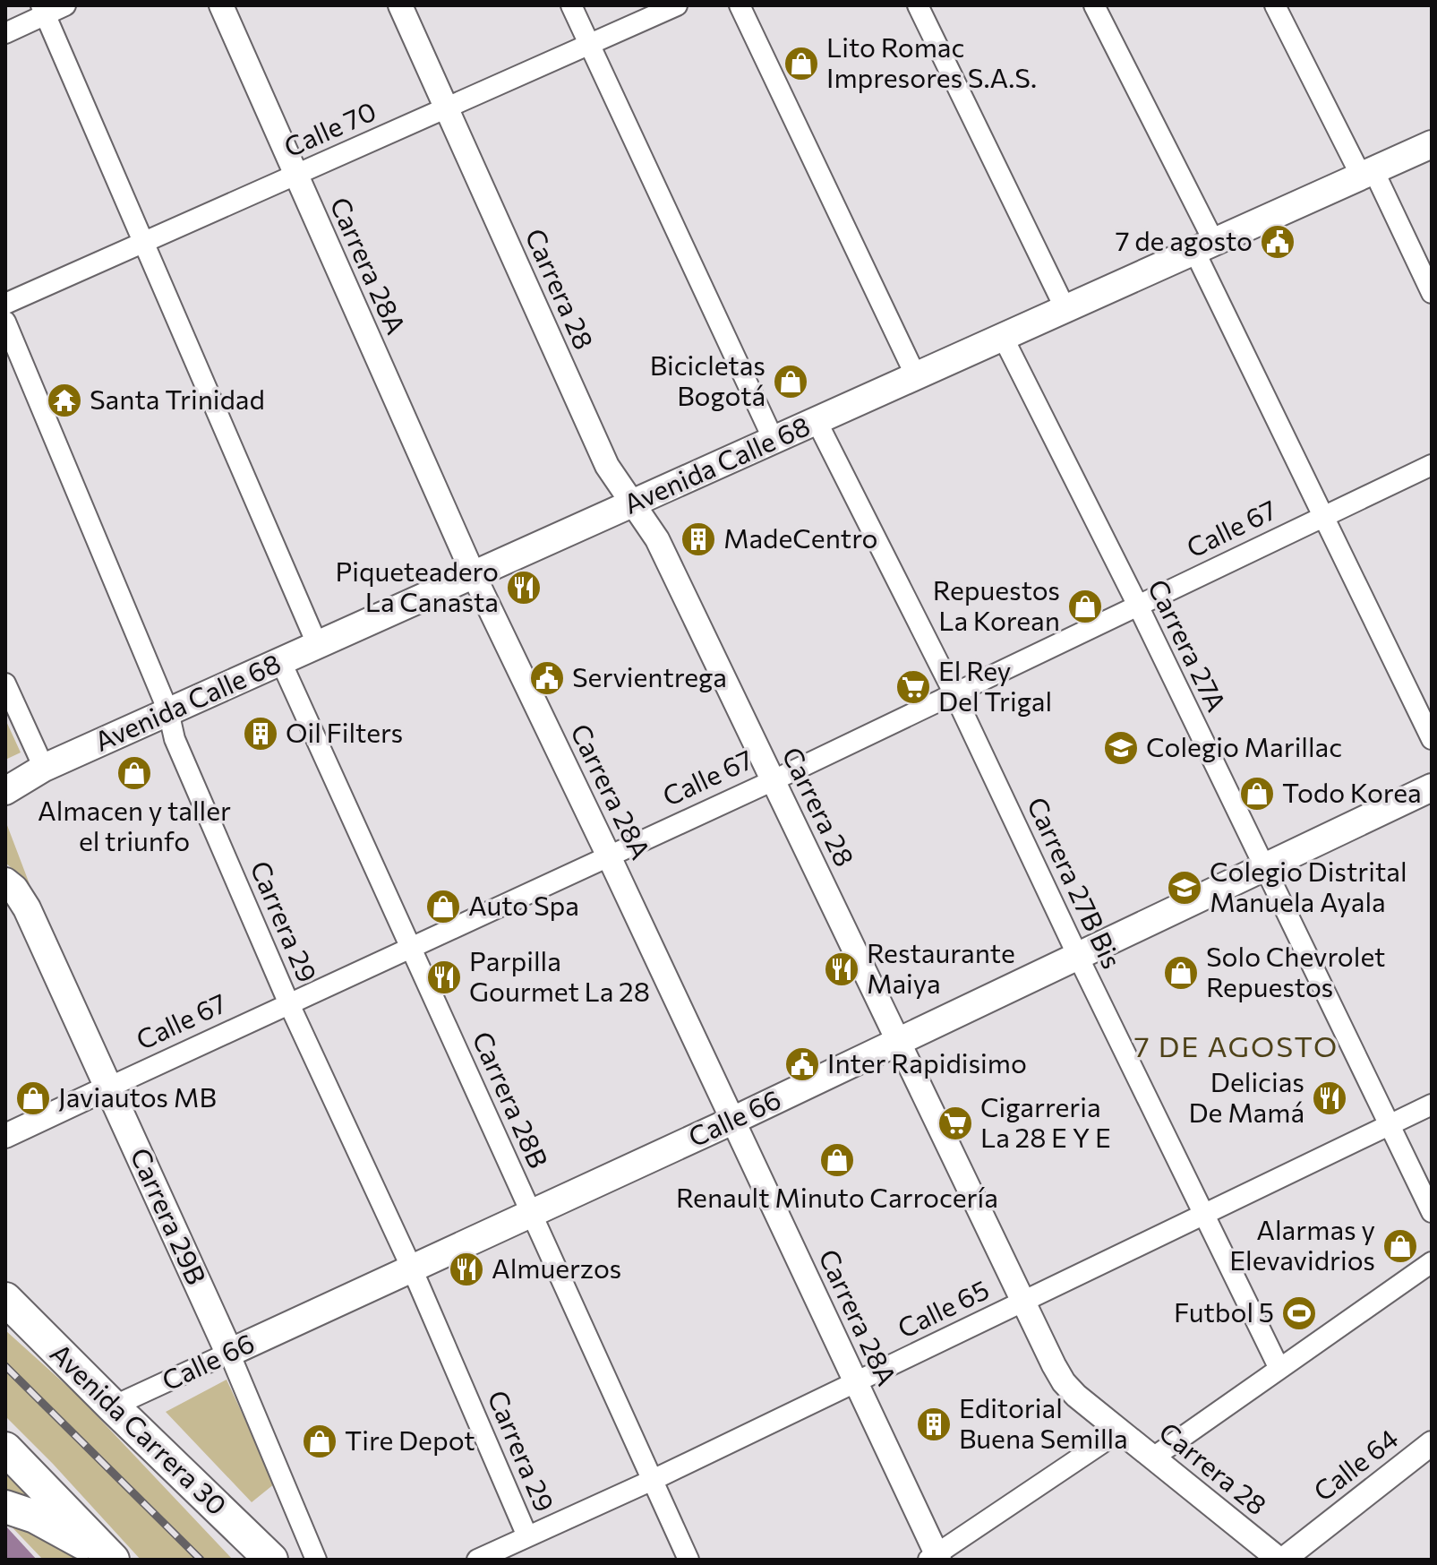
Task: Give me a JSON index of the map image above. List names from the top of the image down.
{
  "streets": {
    "highway": ["Avenida Carrera 30"],
    "main road": ["Avenida Calle 68", "Calle 66", "Carrera 29B"],
    "street": [
      "Calle 70",
      "Carrera 28A",
      "Carrera 28",
      "Calle 67",
      "Carrera 27A",
      "Carrera 27B Bis",
      "Carrera 29",
      "Carrera 28B",
      "Calle 65",
      "Calle 64"
    ]
  },
  "crossings": [
    ["Calle 70", "Carrera 28A"],
    ["Calle 70", "Carrera 28"],
    ["Carrera 28A", "Avenida Calle 68"],
    ["Carrera 28A", "Calle 67"],
    ["Carrera 28A", "Calle 66"],
    ["Carrera 28A", "Calle 65"],
    ["Carrera 28", "Avenida Calle 68"],
    ["Carrera 28", "Calle 67"],
    ["Carrera 28", "Calle 66"],
    ["Carrera 28", "Calle 65"],
    ["Carrera 28", "Calle 64"],
    ["Avenida Calle 68", "Carrera 27A"],
    ["Avenida Calle 68", "Carrera 27B Bis"],
    ["Avenida Calle 68", "Carrera 29"],
    ["Avenida Calle 68", "Carrera 28B"],
    ["Calle 67", "Carrera 27A"],
    ["Calle 67", "Carrera 27B Bis"],
    ["Calle 67", "Carrera 29"],
    ["Calle 67", "Carrera 28B"],
    ["Calle 67", "Carrera 29B"],
    ["Carrera 27A", "Calle 66"],
    ["Carrera 27A", "Calle 65"],
    ["Carrera 27B Bis", "Calle 66"],
    ["Carrera 27B Bis", "Calle 65"],
    ["Carrera 29", "Calle 66"],
    ["Carrera 29", "Calle 65"],
    ["Carrera 28B", "Calle 66"],
    ["Carrera 28B", "Calle 65"],
    ["Calle 66", "Carrera 29B"],
    ["Calle 66", "Avenida Carrera 30"]
  ],
  "districts": ["7 DE AGOSTO"],
  "places": {
    "shop": [
      "Lito Romac Impresores S.A.S.",
      "Bicicletas Bogotá",
      "Repuestos La Korean",
      "Almacen y taller el triunfo",
      "Todo Korea",
      "Auto Spa",
      "Solo Chevrolet Repuestos",
      "Javiautos MB",
      "Renault Minuto Carrocería",
      "Alarmas y Elevavidrios",
      "Tire Depot"
    ],
    "public building": ["7 de agosto", "Servientrega", "Inter Rapidisimo"],
    "temple": ["Santa Trinidad"],
    "building": ["MadeCentro", "Oil Filters", "Editorial Buena Semilla"],
    "restaurant": [
      "Piqueteadero La Canasta",
      "Restaurante Maiya",
      "Parpilla Gourmet La 28",
      "Delicias De Mamá",
      "Almuerzos"
    ],
    "supermarket": ["El Rey Del Trigal", "Cigarreria La 28 E Y E"],
    "school or university": ["Colegio Marillac", "Colegio Distrital Manuela Ayala"],
    "sports": ["Futbol 5"]
  }
}
